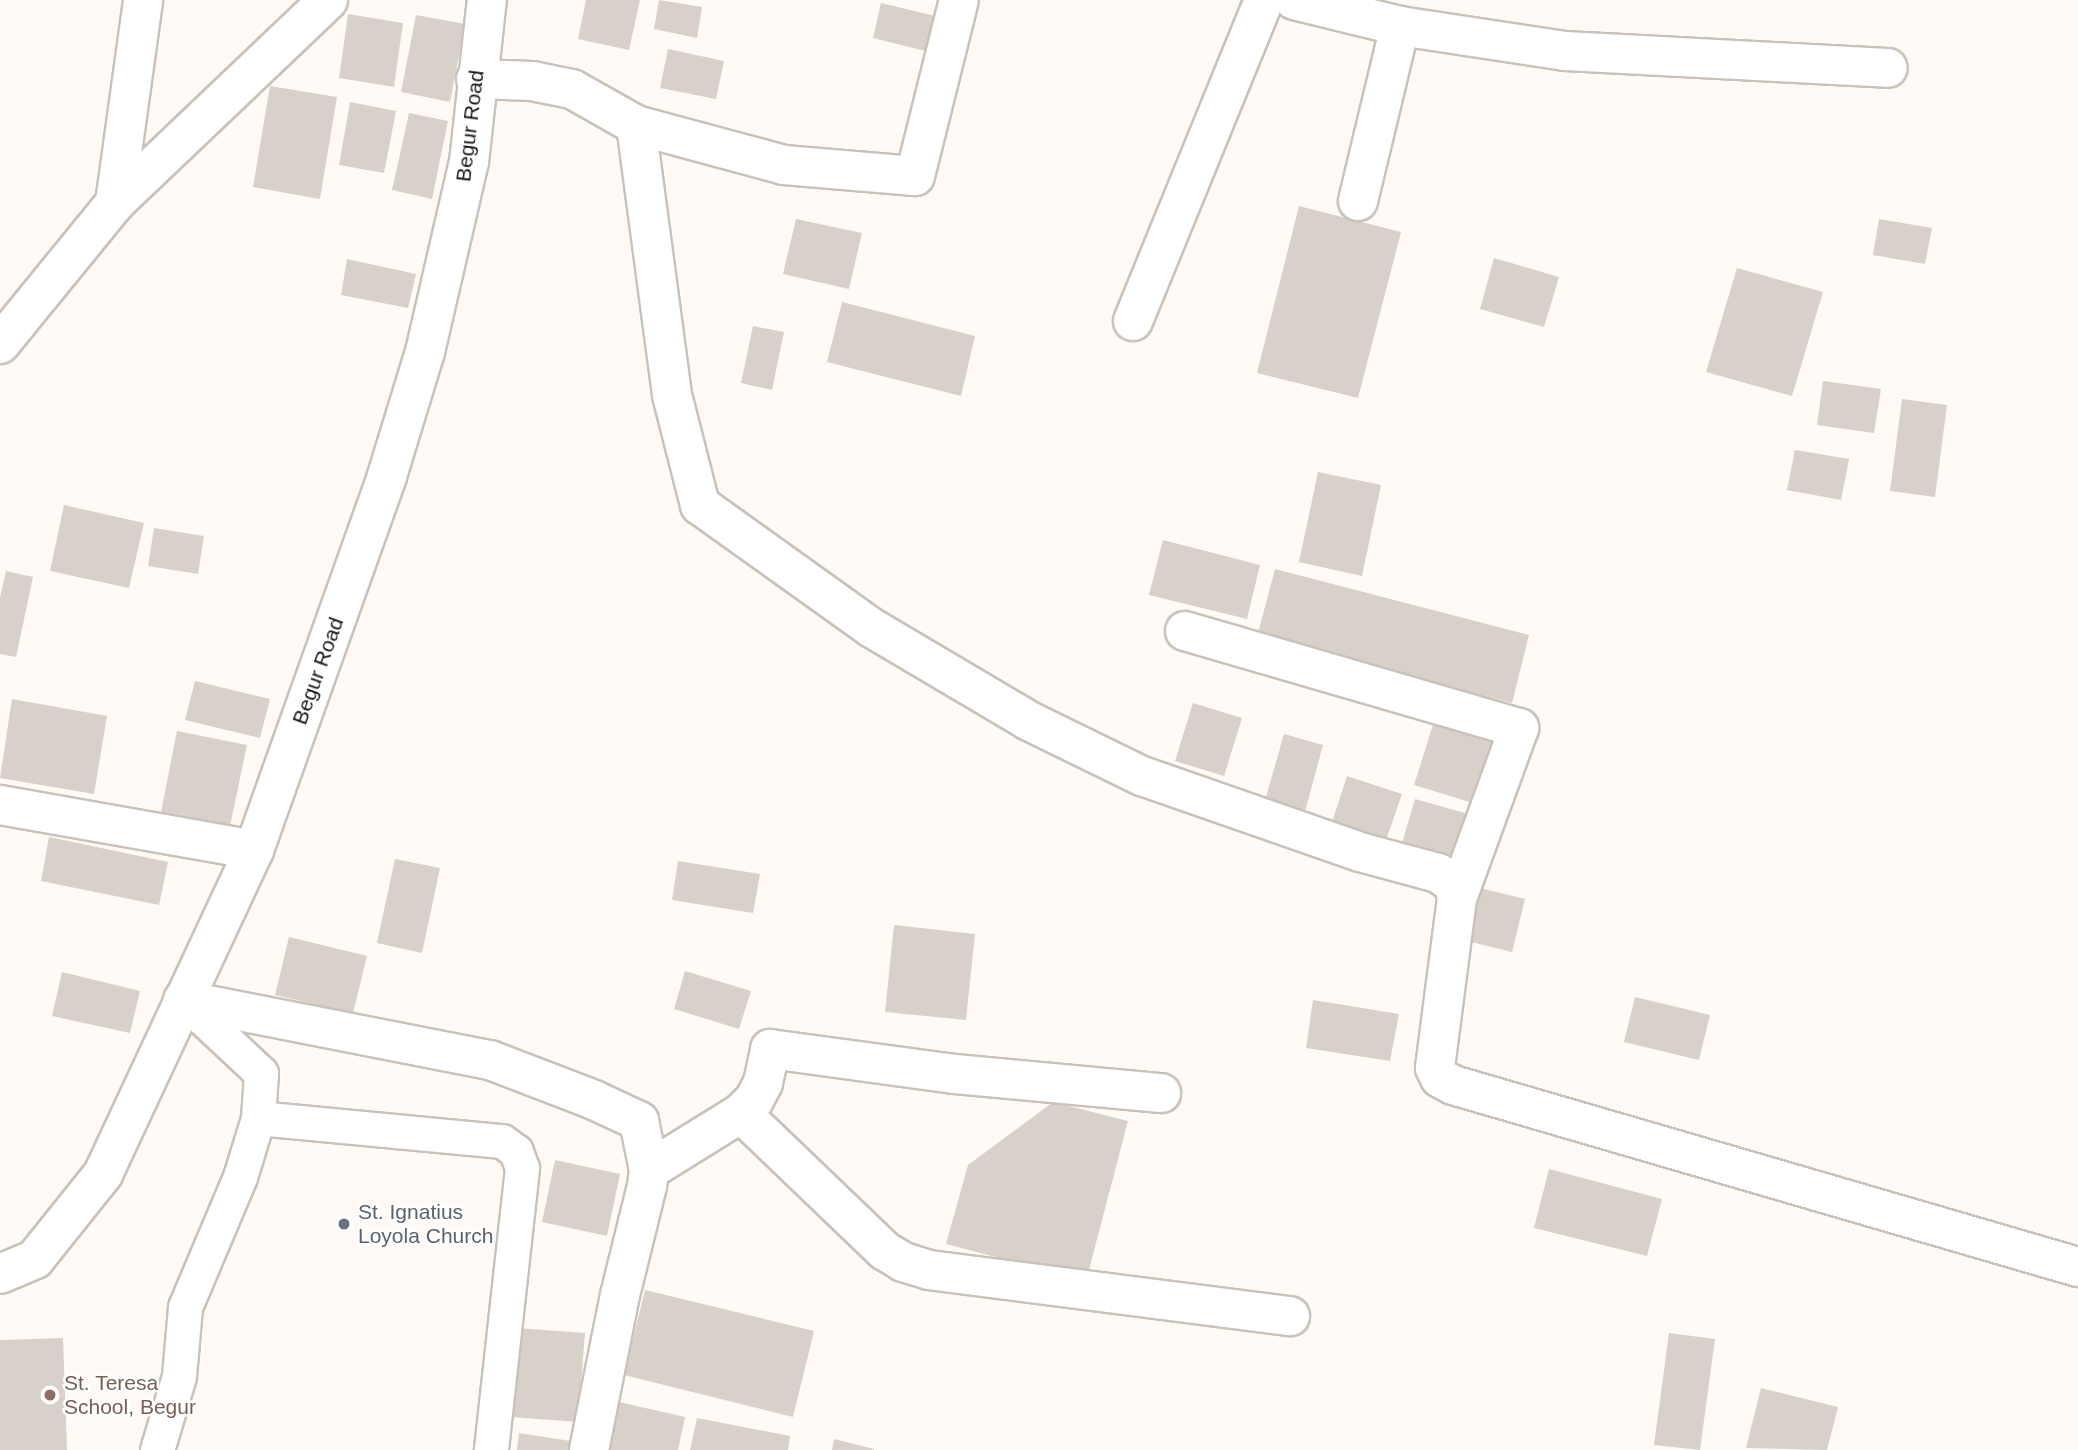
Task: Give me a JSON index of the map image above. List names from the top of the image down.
{
  "streets": {
    "street": ["Begur Road"]
  },
  "places": ["St. Ignatius Loyola Church", "St. Teresa School, Begur"]
}
